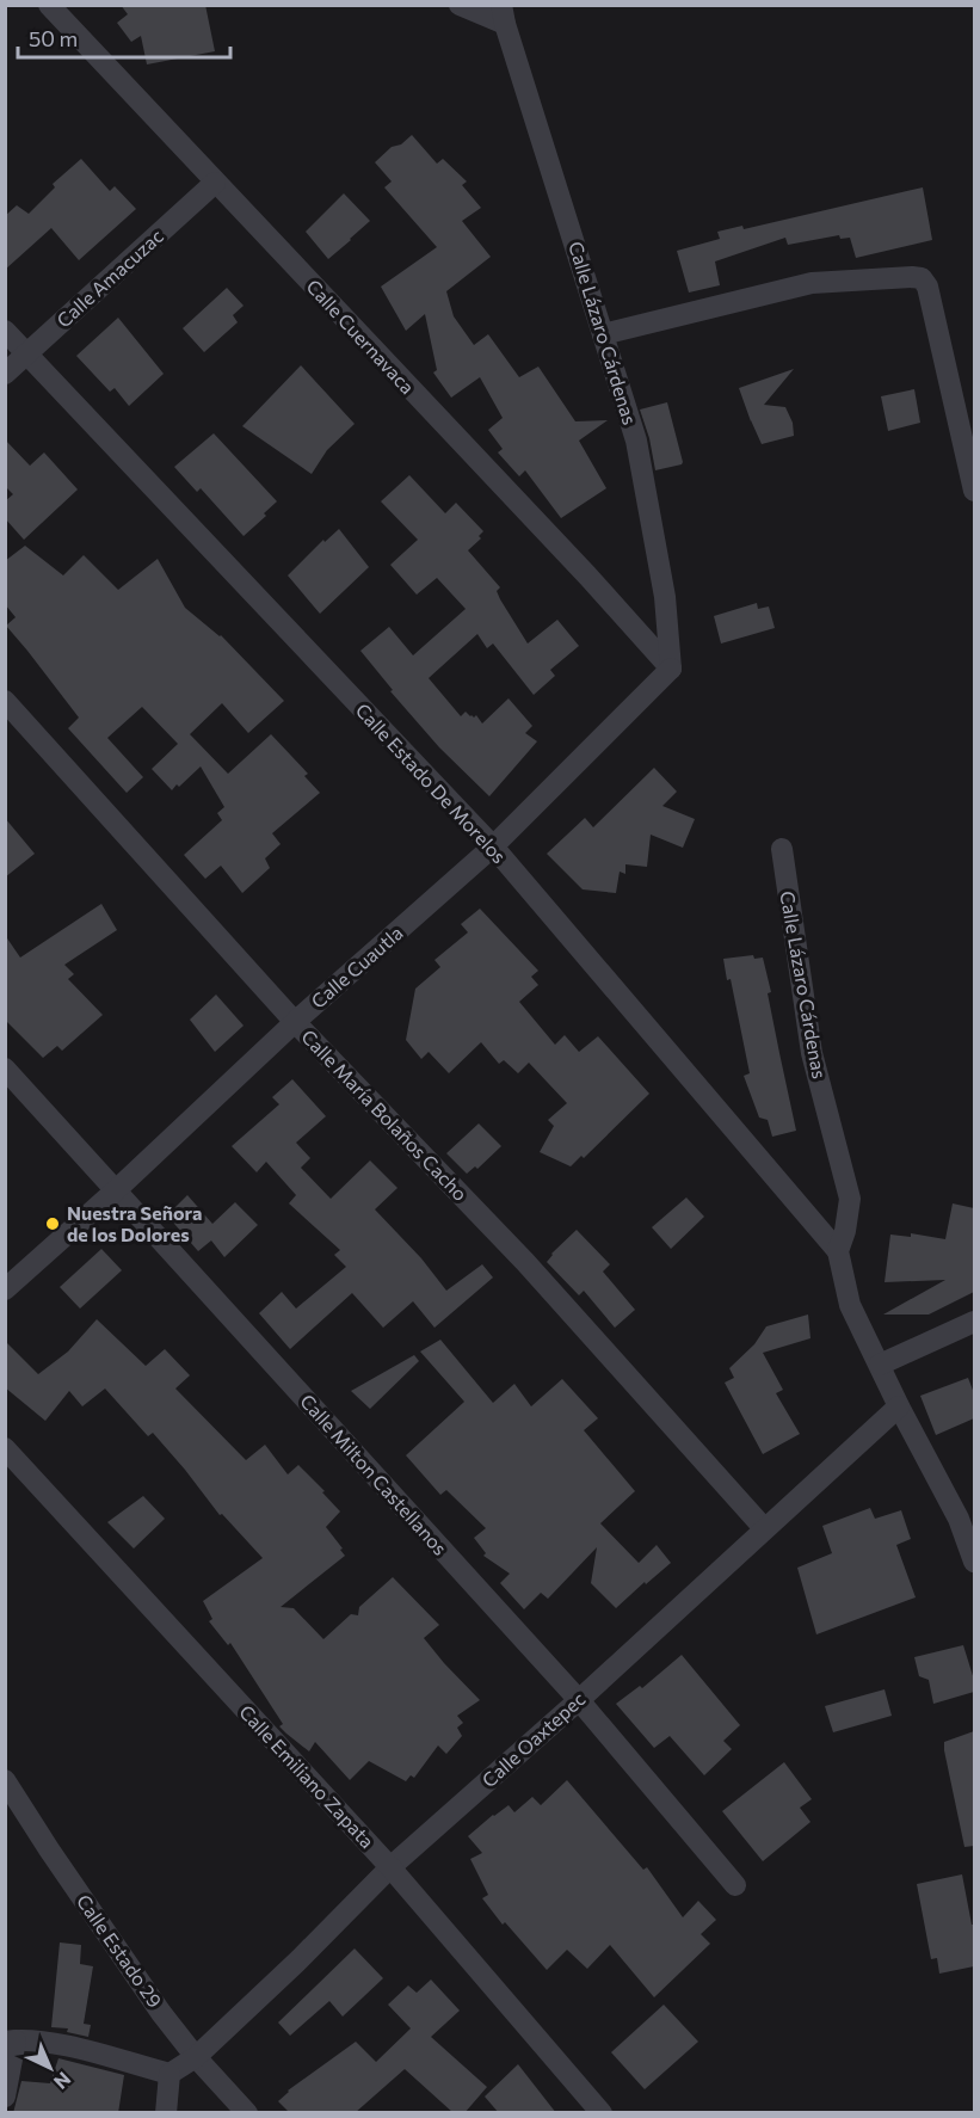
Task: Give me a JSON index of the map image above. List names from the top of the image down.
{
  "streets": {
    "street": [
      "Calle Amacuzac",
      "Calle Lázaro Cárdenas",
      "Calle Cuernavaca",
      "Calle Estado De Morelos",
      "Calle Cuautla",
      "Calle María Bolaños Cacho",
      "Calle Milton Castellanos",
      "Calle Oaxtepec",
      "Calle Emiliano Zapata",
      "Calle Estado 29"
    ]
  },
  "crossings": [
    ["Calle Amacuzac", "Calle Cuernavaca"],
    ["Calle Amacuzac", "Calle Estado De Morelos"],
    ["Calle Lázaro Cárdenas", "Calle Cuernavaca"],
    ["Calle Lázaro Cárdenas", "Calle Estado De Morelos"],
    ["Calle Lázaro Cárdenas", "Calle Cuautla"],
    ["Calle Lázaro Cárdenas", "Calle Oaxtepec"],
    ["Calle Cuernavaca", "Calle Cuautla"],
    ["Calle Estado De Morelos", "Calle Cuautla"],
    ["Calle Cuautla", "Calle María Bolaños Cacho"],
    ["Calle Cuautla", "Calle Milton Castellanos"],
    ["Calle María Bolaños Cacho", "Calle Oaxtepec"],
    ["Calle Milton Castellanos", "Calle Oaxtepec"],
    ["Calle Oaxtepec", "Calle Emiliano Zapata"],
    ["Calle Oaxtepec", "Calle Estado 29"]
  ],
  "places": ["Nuestra Señora de los Dolores"],
  "scale_bar": "50 m",
  "north": "bottom right"
}
